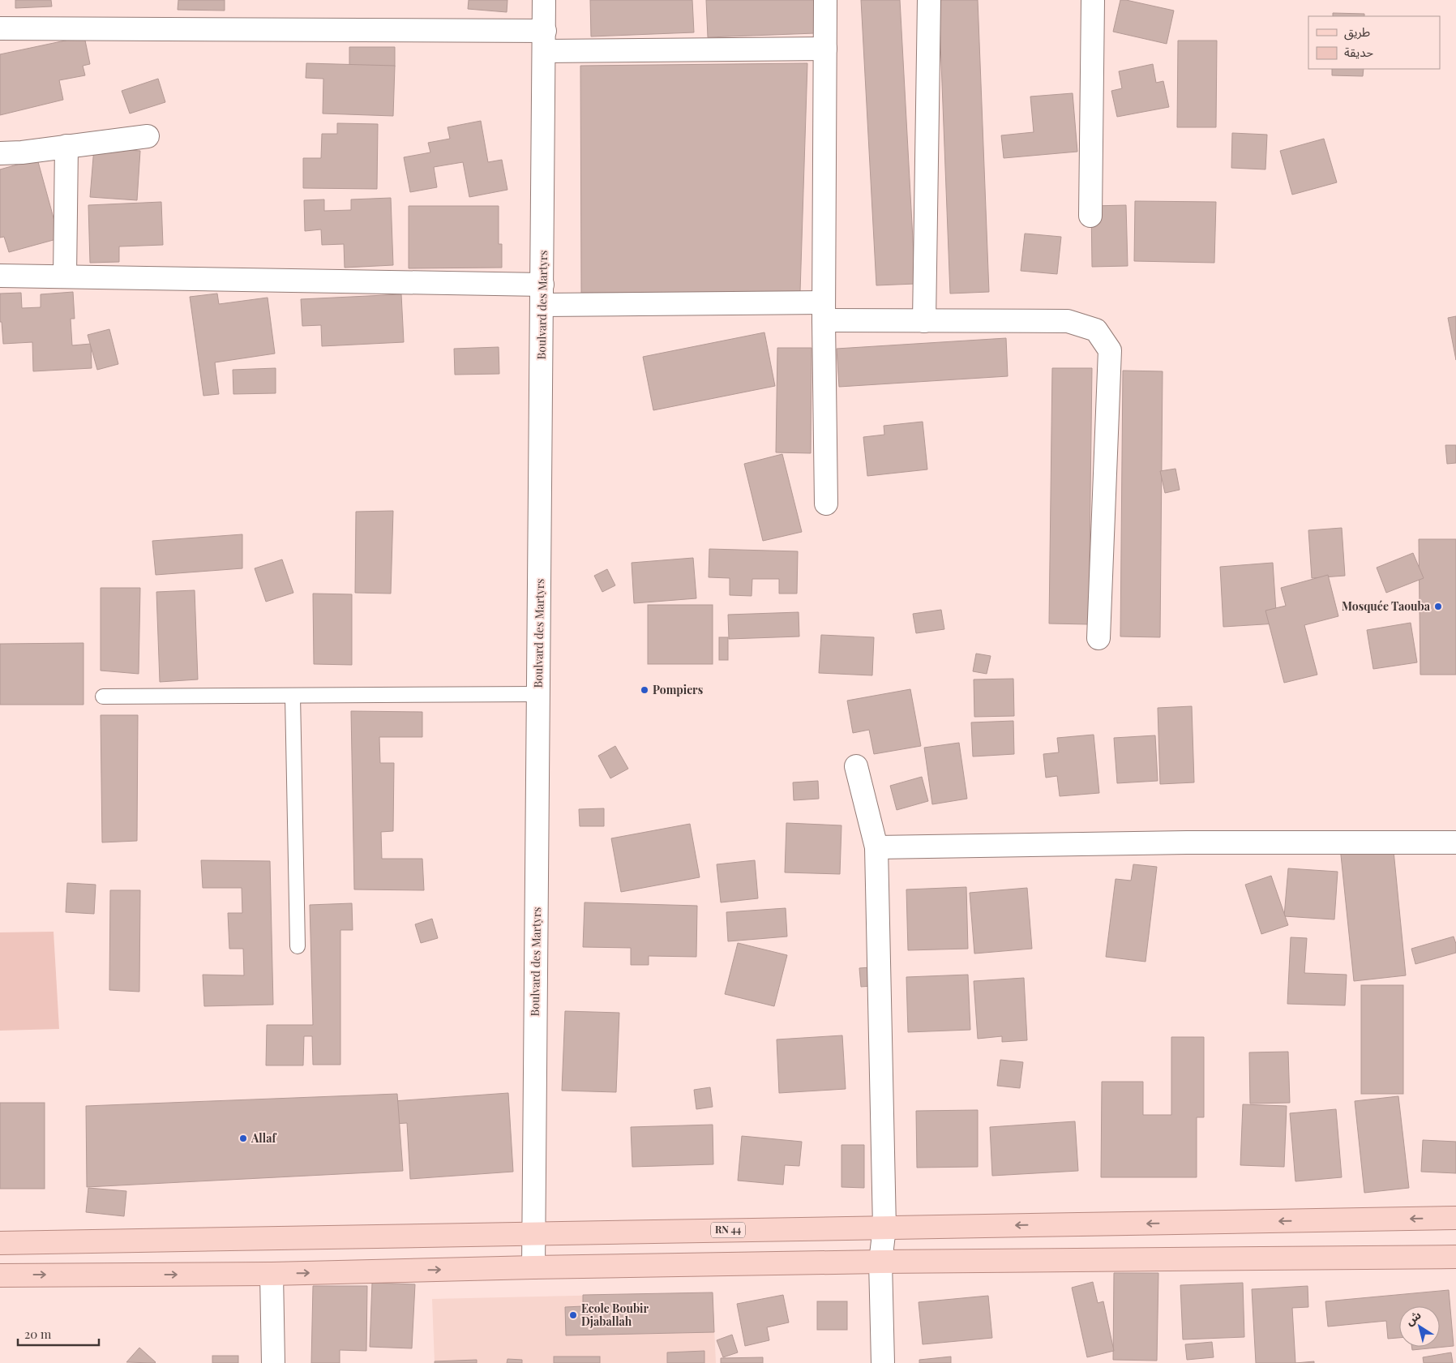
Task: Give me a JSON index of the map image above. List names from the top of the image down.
{
  "streets": {
    "main road": ["RN 44"],
    "street": ["Boulvard des Martyrs"]
  },
  "crossings": [
    ["Boulvard des Martyrs", "RN 44"]
  ],
  "places": [
    "Mosquée Taouba",
    "Pompiers",
    "Allaf",
    "Ecole Boubir Djaballah"
  ],
  "legend": ["طريق", "حديقة"],
  "scale_bar": "20 m",
  "north": "top left"
}
